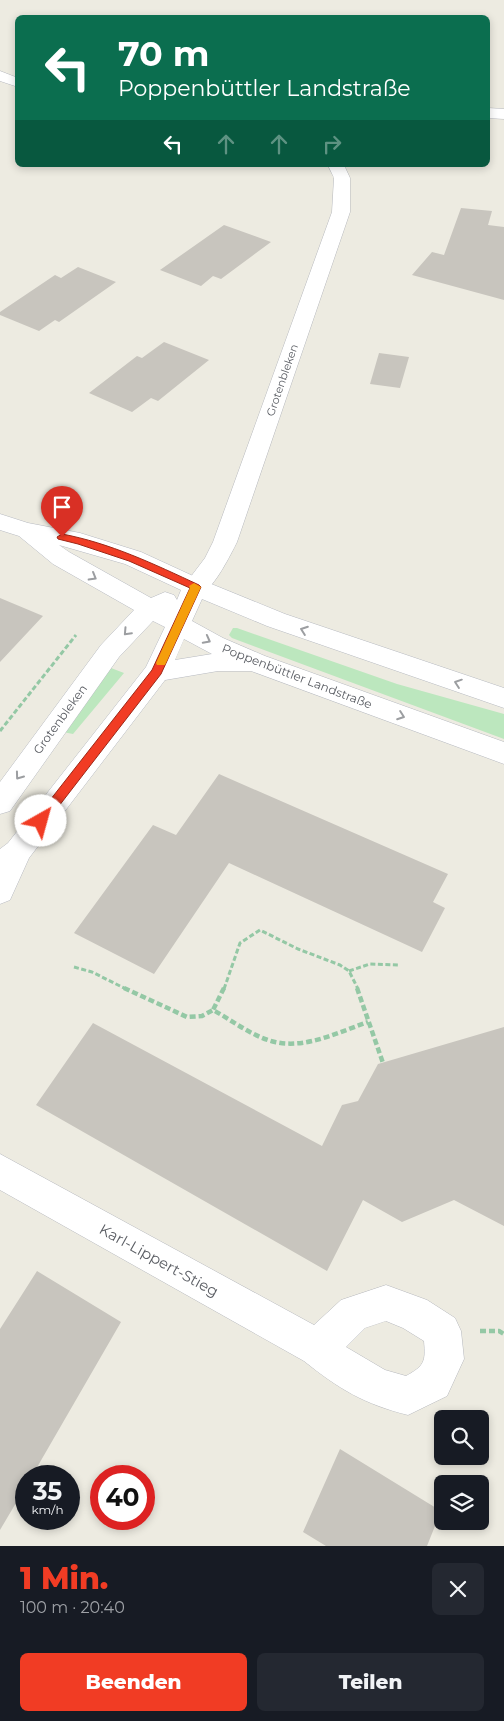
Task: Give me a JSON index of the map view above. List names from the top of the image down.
{
  "streets": {
    "street": ["Grotenbleken", "Poppenbüttler Landstraße", "Karl-Lippert-Stieg"]
  },
  "crossings": [
    ["Grotenbleken", "Poppenbüttler Landstraße"]
  ],
  "page": {
    "turn": ["70 m", "Poppenbüttler Landstraße"],
    "speed": "35 km/h",
    "limit": "40",
    "heading": ["1 Min.", "100 m · 20:40"],
    "buttons": ["Beenden", "Teilen"]
  }
}
